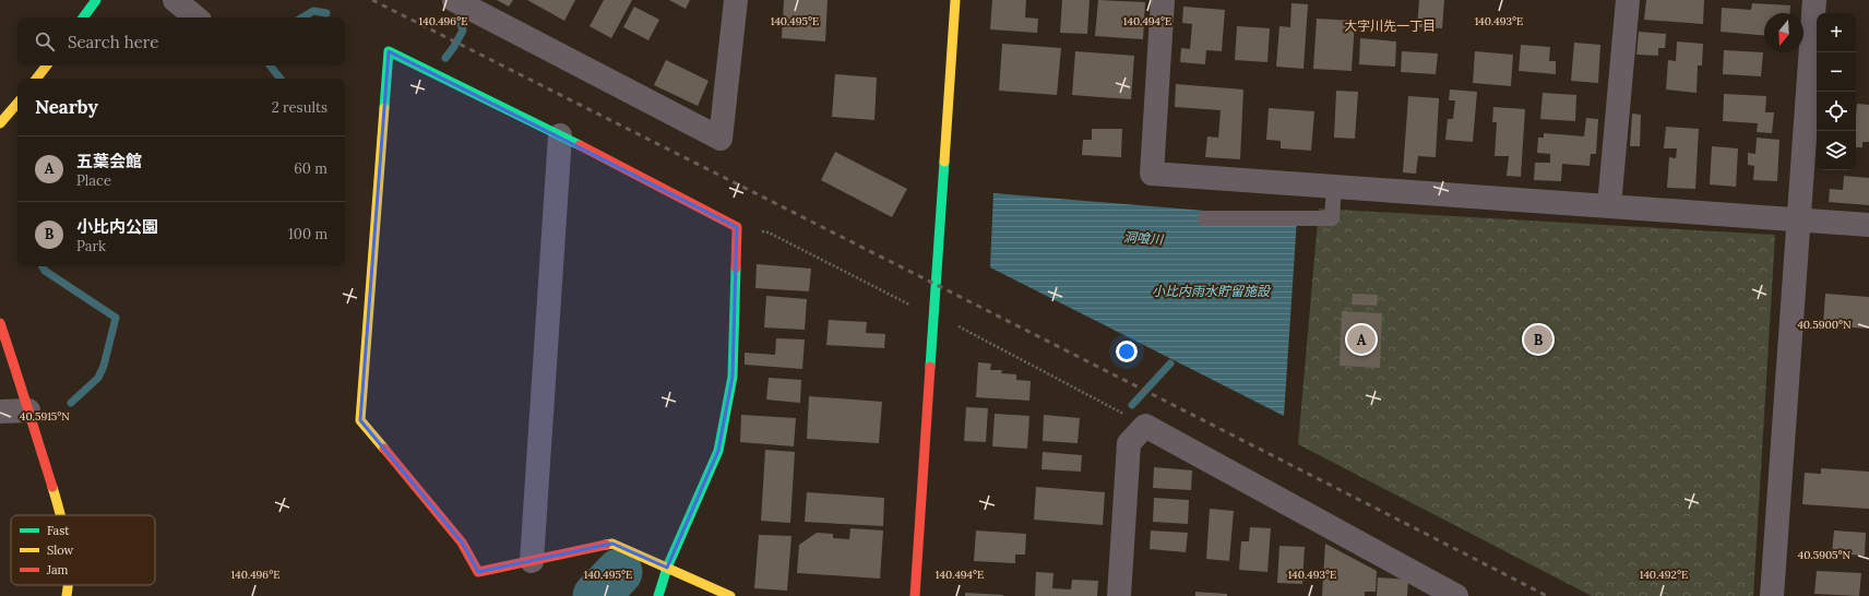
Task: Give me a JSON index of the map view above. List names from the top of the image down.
{
  "districts": ["大字川先一丁目"],
  "water": ["洞喰川", "小比内雨水貯留施設"],
  "legend": ["Fast", "Slow", "Jam"],
  "north": "bottom",
  "page": {
    "map_buttons": ["+", "−"],
    "search": "Search here",
    "heading": ["Nearby", "2 results"],
    "list": [
      {
        "mark": "A",
        "name": "五葉会館",
        "note": "Place",
        "value": "60 m"
      },
      {
        "mark": "B",
        "name": "小比内公園",
        "note": "Park",
        "value": "100 m"
      }
    ],
    "pins": ["A", "B"]
  },
  "coordinates": [
    "140.496°E",
    "140.495°E",
    "140.494°E",
    "140.493°E",
    "40.5900°N",
    "40.5915°N",
    "40.5905°N",
    "140.492°E"
  ]
}
